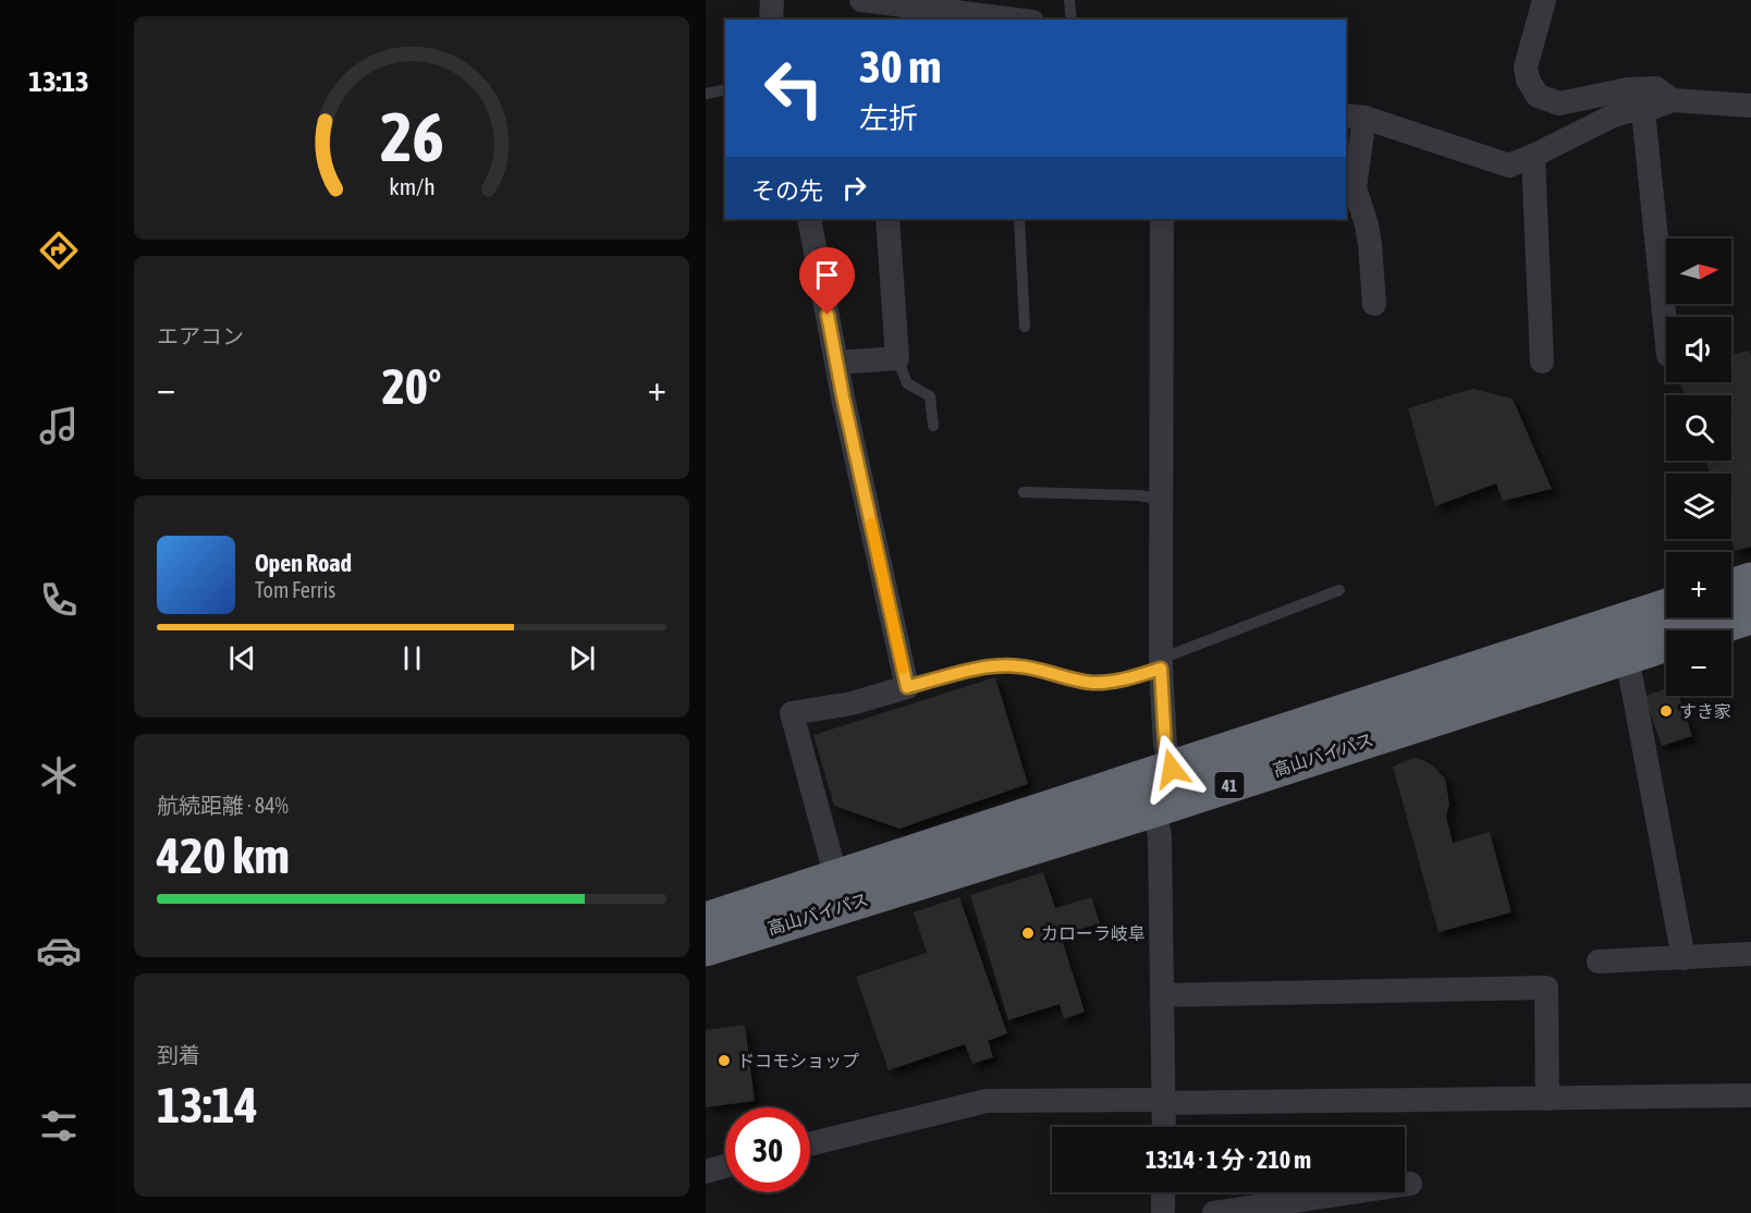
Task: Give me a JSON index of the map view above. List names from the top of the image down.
{
  "streets": {
    "highway": ["高山バイパス", "41"]
  },
  "places": ["すき家", "カローラ岐阜", "ドコモショップ"],
  "north": "right",
  "page": {
    "tabs": "13:13",
    "turn": ["30 m", "左折"],
    "then": "その先",
    "map_buttons": ["+", "−"],
    "tile": [
      "エアコン",
      ["航続距離 · 84%", "420 km"],
      ["到着", "13:14"]
    ],
    "heat": ["−", "20°", "+"],
    "song": ["Open Road", "Tom Ferris"],
    "limit": "30",
    "trip": "13:14 · 1 分 · 210 m",
    "gauge": ["26", "km/h"]
  }
}
